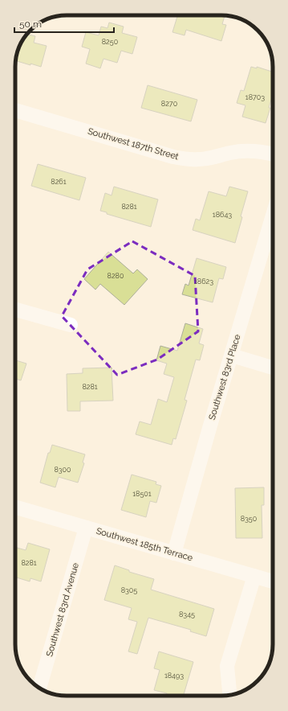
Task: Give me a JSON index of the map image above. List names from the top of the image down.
{
  "streets": {
    "street": [
      "Southwest 187th Street",
      "Southwest 83rd Place",
      "Southwest 185th Terrace",
      "Southwest 83rd Avenue"
    ]
  },
  "crossings": [
    ["Southwest 83rd Place", "Southwest 185th Terrace"],
    ["Southwest 185th Terrace", "Southwest 83rd Avenue"]
  ],
  "house_numbers": [
    "8250",
    "18703",
    "8270",
    "8261",
    "8281",
    "18643",
    "8280",
    "18623",
    "8281",
    "8300",
    "18501",
    "8350",
    "8281",
    "8305",
    "8345",
    "18493"
  ],
  "scale_bar": "50 m"
}
